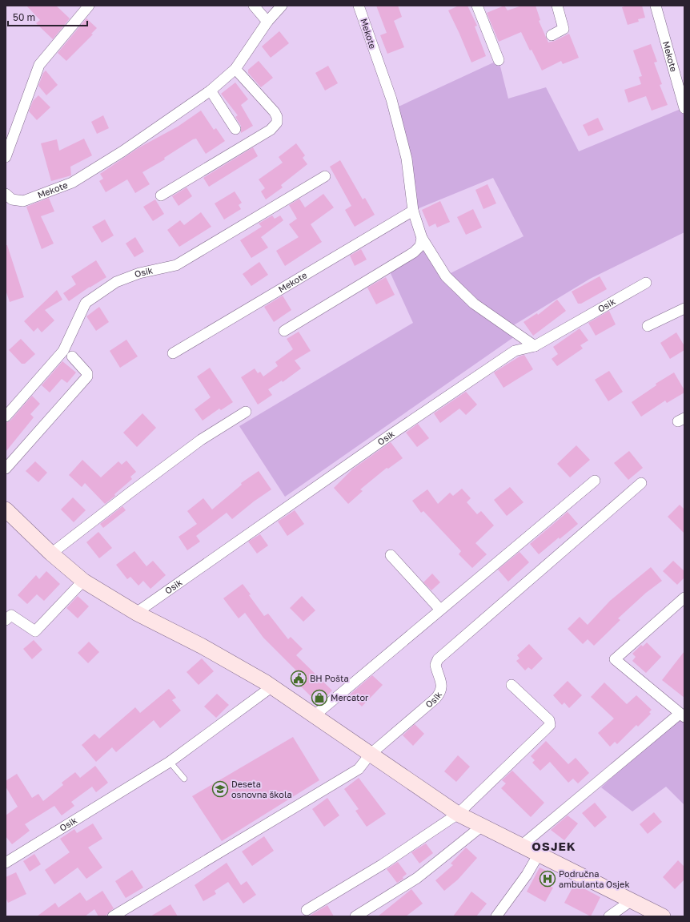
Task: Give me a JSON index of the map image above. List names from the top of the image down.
{
  "streets": {
    "street": ["Mekote", "Osik"]
  },
  "crossings": [
    ["Mekote", "Osik"]
  ],
  "districts": ["OSJEK"],
  "places": {
    "public building": ["BH Pošta"],
    "shop": ["Mercator"],
    "school or university": ["Deseta osnovna škola"],
    "hospital": ["Područna ambulanta Osjek"]
  },
  "scale_bar": "50 m"
}
